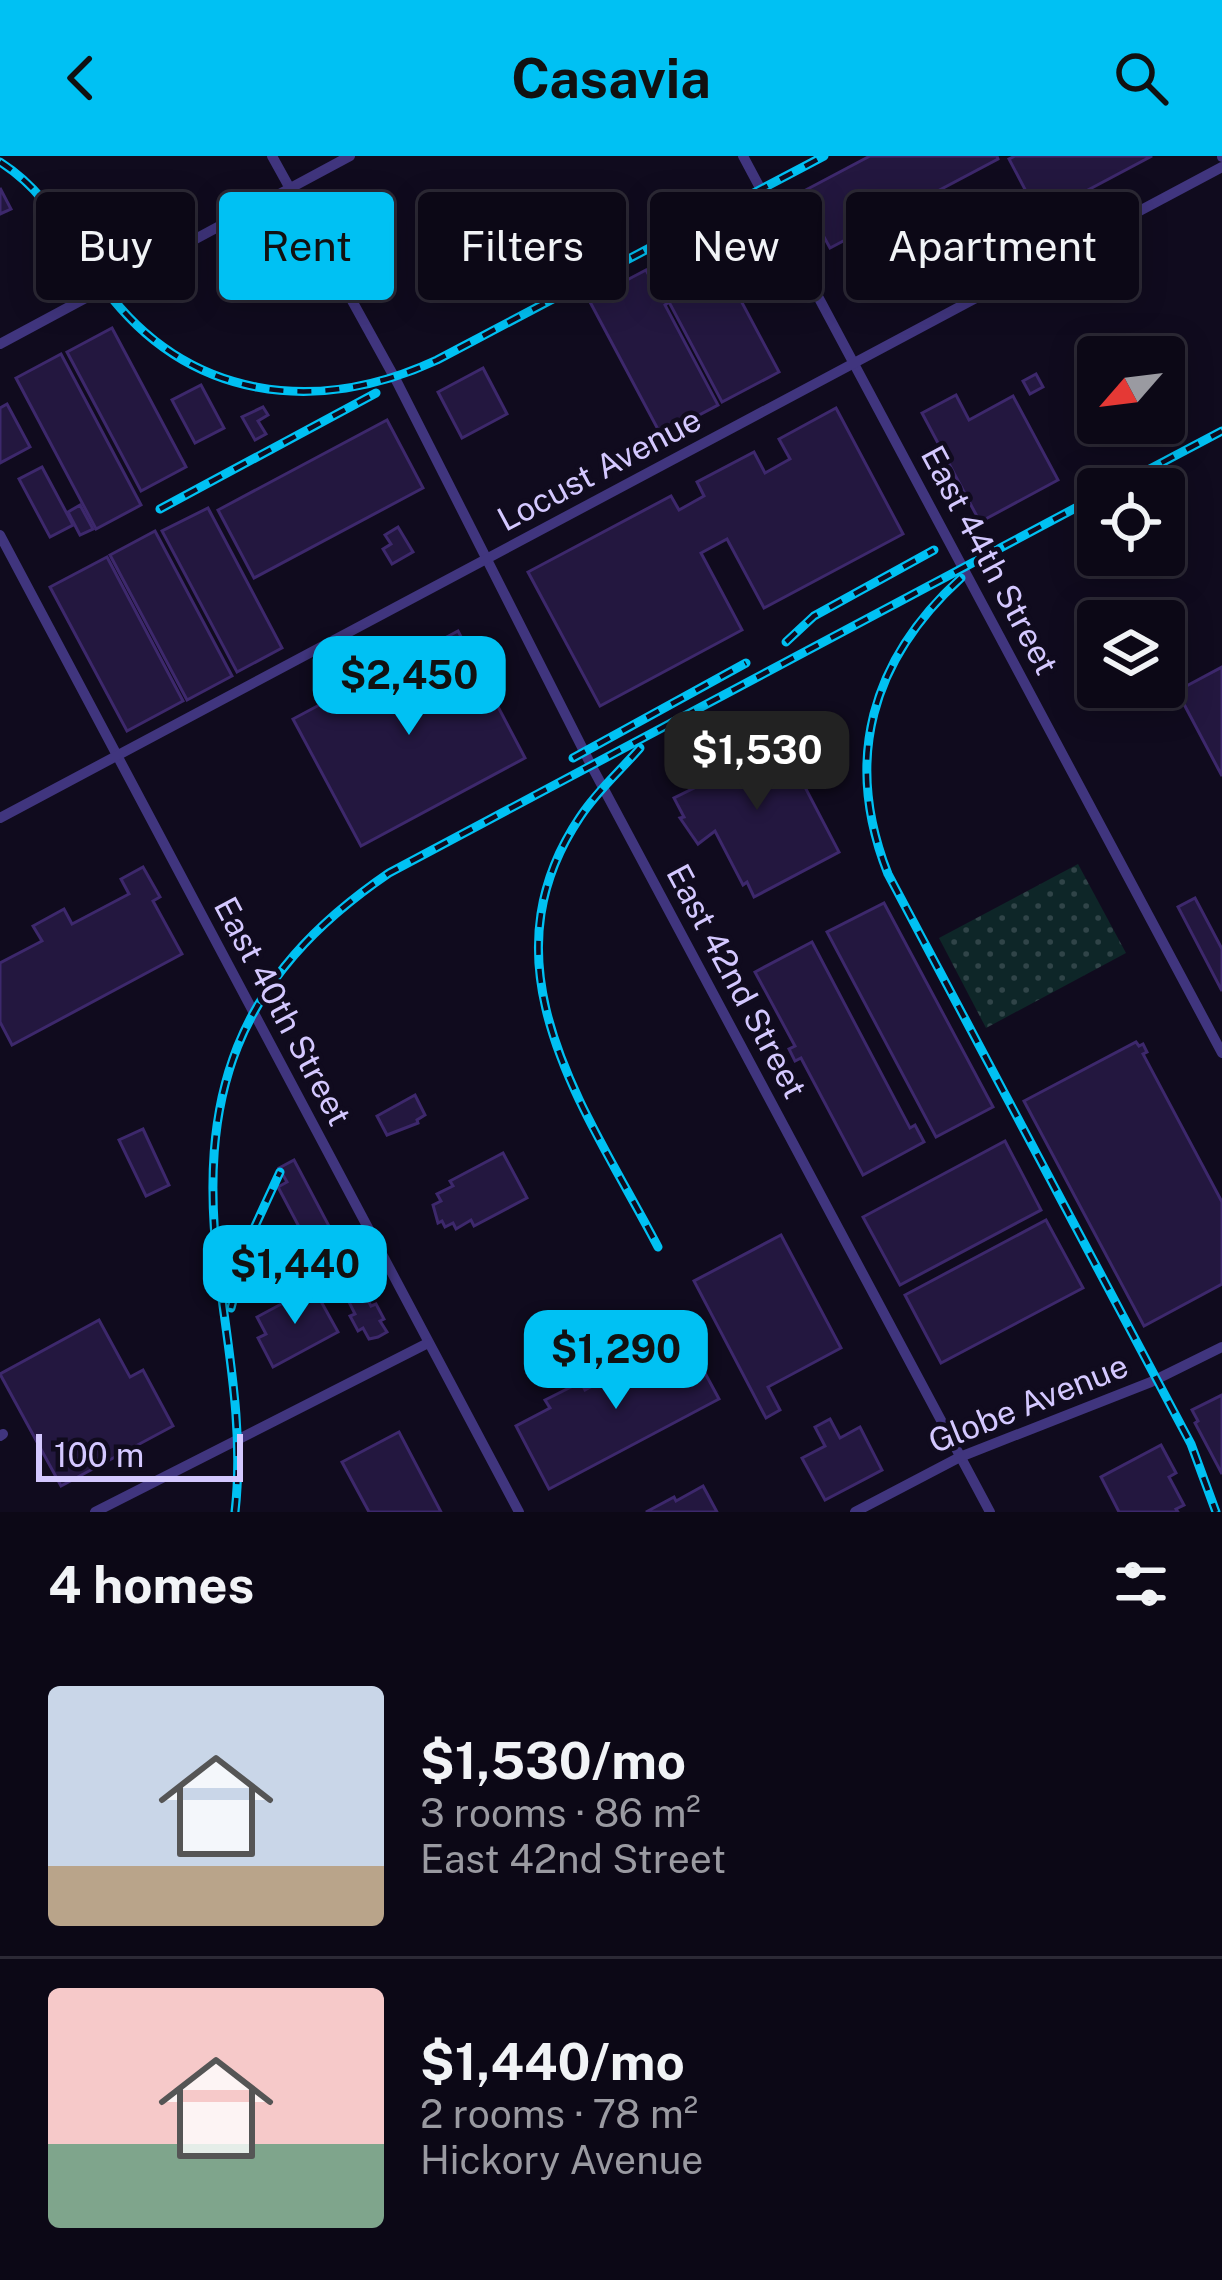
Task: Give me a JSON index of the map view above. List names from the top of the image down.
{
  "streets": {
    "street": [
      "Locust Avenue",
      "East 44th Street",
      "East 42nd Street",
      "East 40th Street",
      "Globe Avenue"
    ]
  },
  "crossings": [
    ["Locust Avenue", "East 44th Street"],
    ["Locust Avenue", "East 42nd Street"],
    ["Locust Avenue", "East 40th Street"],
    ["East 42nd Street", "Globe Avenue"]
  ],
  "scale_bar": "100 m",
  "north": "bottom left",
  "page": {
    "header": "Casavia",
    "chip": [
      "Buy",
      "Rent",
      "Filters",
      "New",
      "Apartment"
    ],
    "price": [
      "$2,450",
      "$1,530",
      "$1,440",
      "$1,290"
    ],
    "scale": "100 m",
    "heading": "4 homes",
    "list": [
      {
        "name": "$1,530/mo",
        "note": "3 rooms · 86 m² · East 42nd Street"
      },
      {
        "name": "$1,440/mo",
        "note": "2 rooms · 78 m² · Hickory Avenue"
      }
    ]
  }
}
